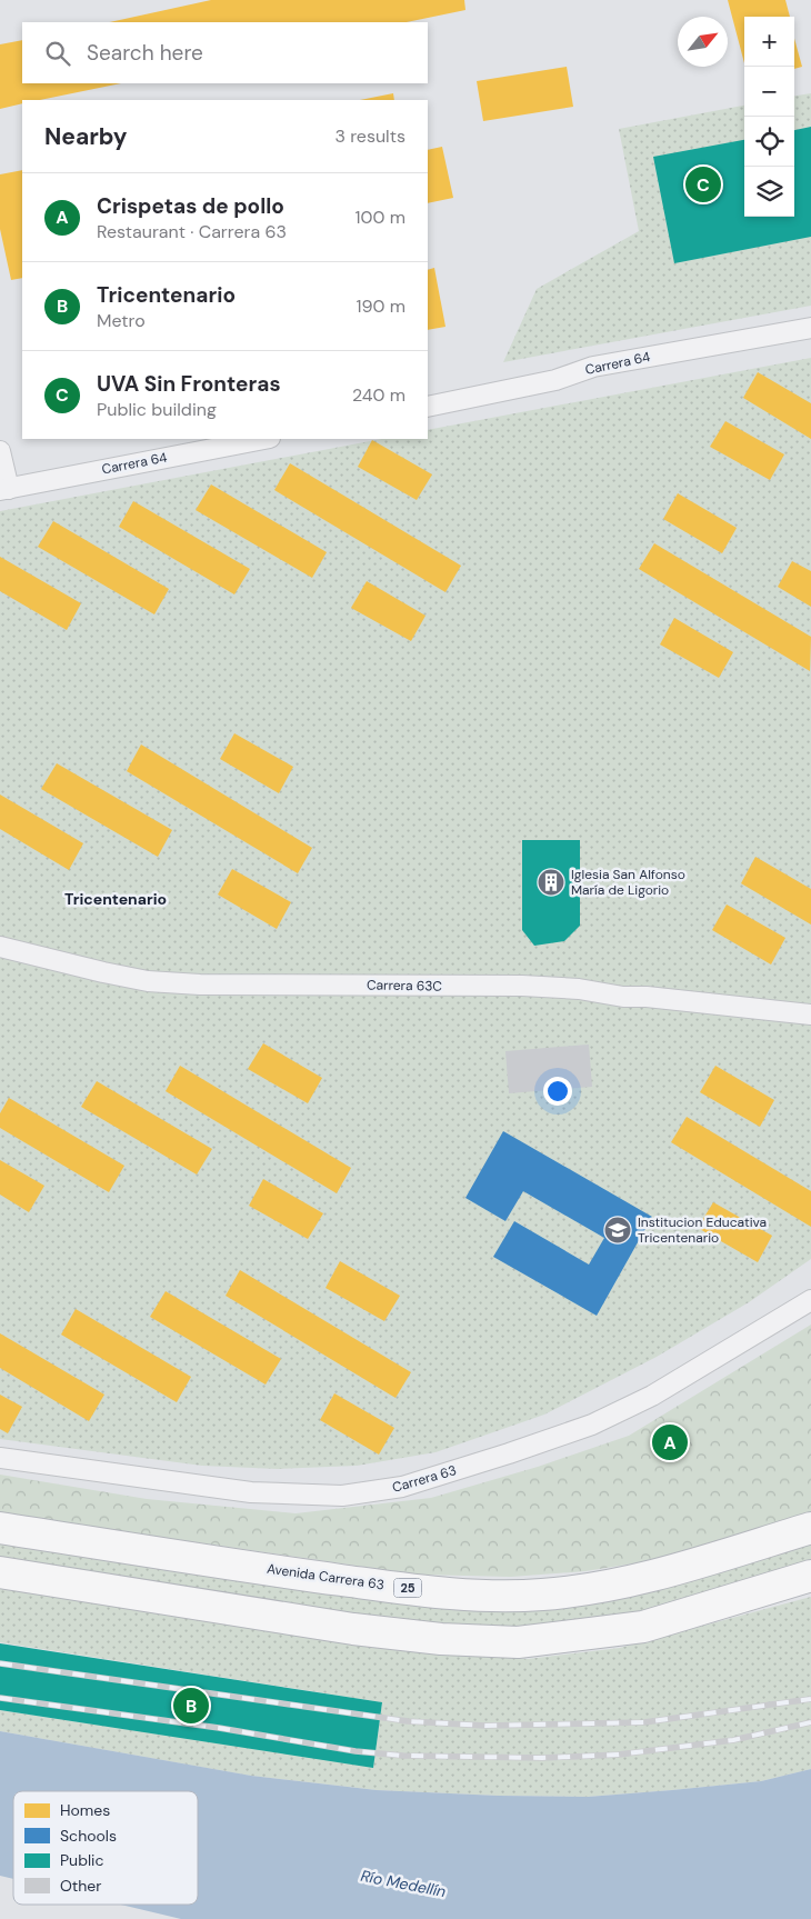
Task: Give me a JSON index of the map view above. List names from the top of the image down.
{
  "streets": {
    "highway": ["Avenida Carrera 63", "25"],
    "street": ["Carrera 64", "Carrera 63C", "Carrera 63"]
  },
  "districts": ["Tricentenario"],
  "water": ["Río Medellín"],
  "places": {
    "building": ["Iglesia San Alfonso María de Ligorio"],
    "school or university": ["Institucion Educativa Tricentenario"]
  },
  "legend": [
    "Homes",
    "Schools",
    "Public",
    "Other"
  ],
  "north": "top right",
  "page": {
    "map_buttons": ["+", "−"],
    "search": "Search here",
    "heading": ["Nearby", "3 results"],
    "pins": ["C", "A", "B"],
    "list": [
      {
        "mark": "A",
        "name": "Crispetas de pollo",
        "note": "Restaurant · Carrera 63",
        "value": "100 m"
      },
      {
        "mark": "B",
        "name": "Tricentenario",
        "note": "Metro",
        "value": "190 m"
      },
      {
        "mark": "C",
        "name": "UVA Sin Fronteras",
        "note": "Public building",
        "value": "240 m"
      }
    ]
  }
}
